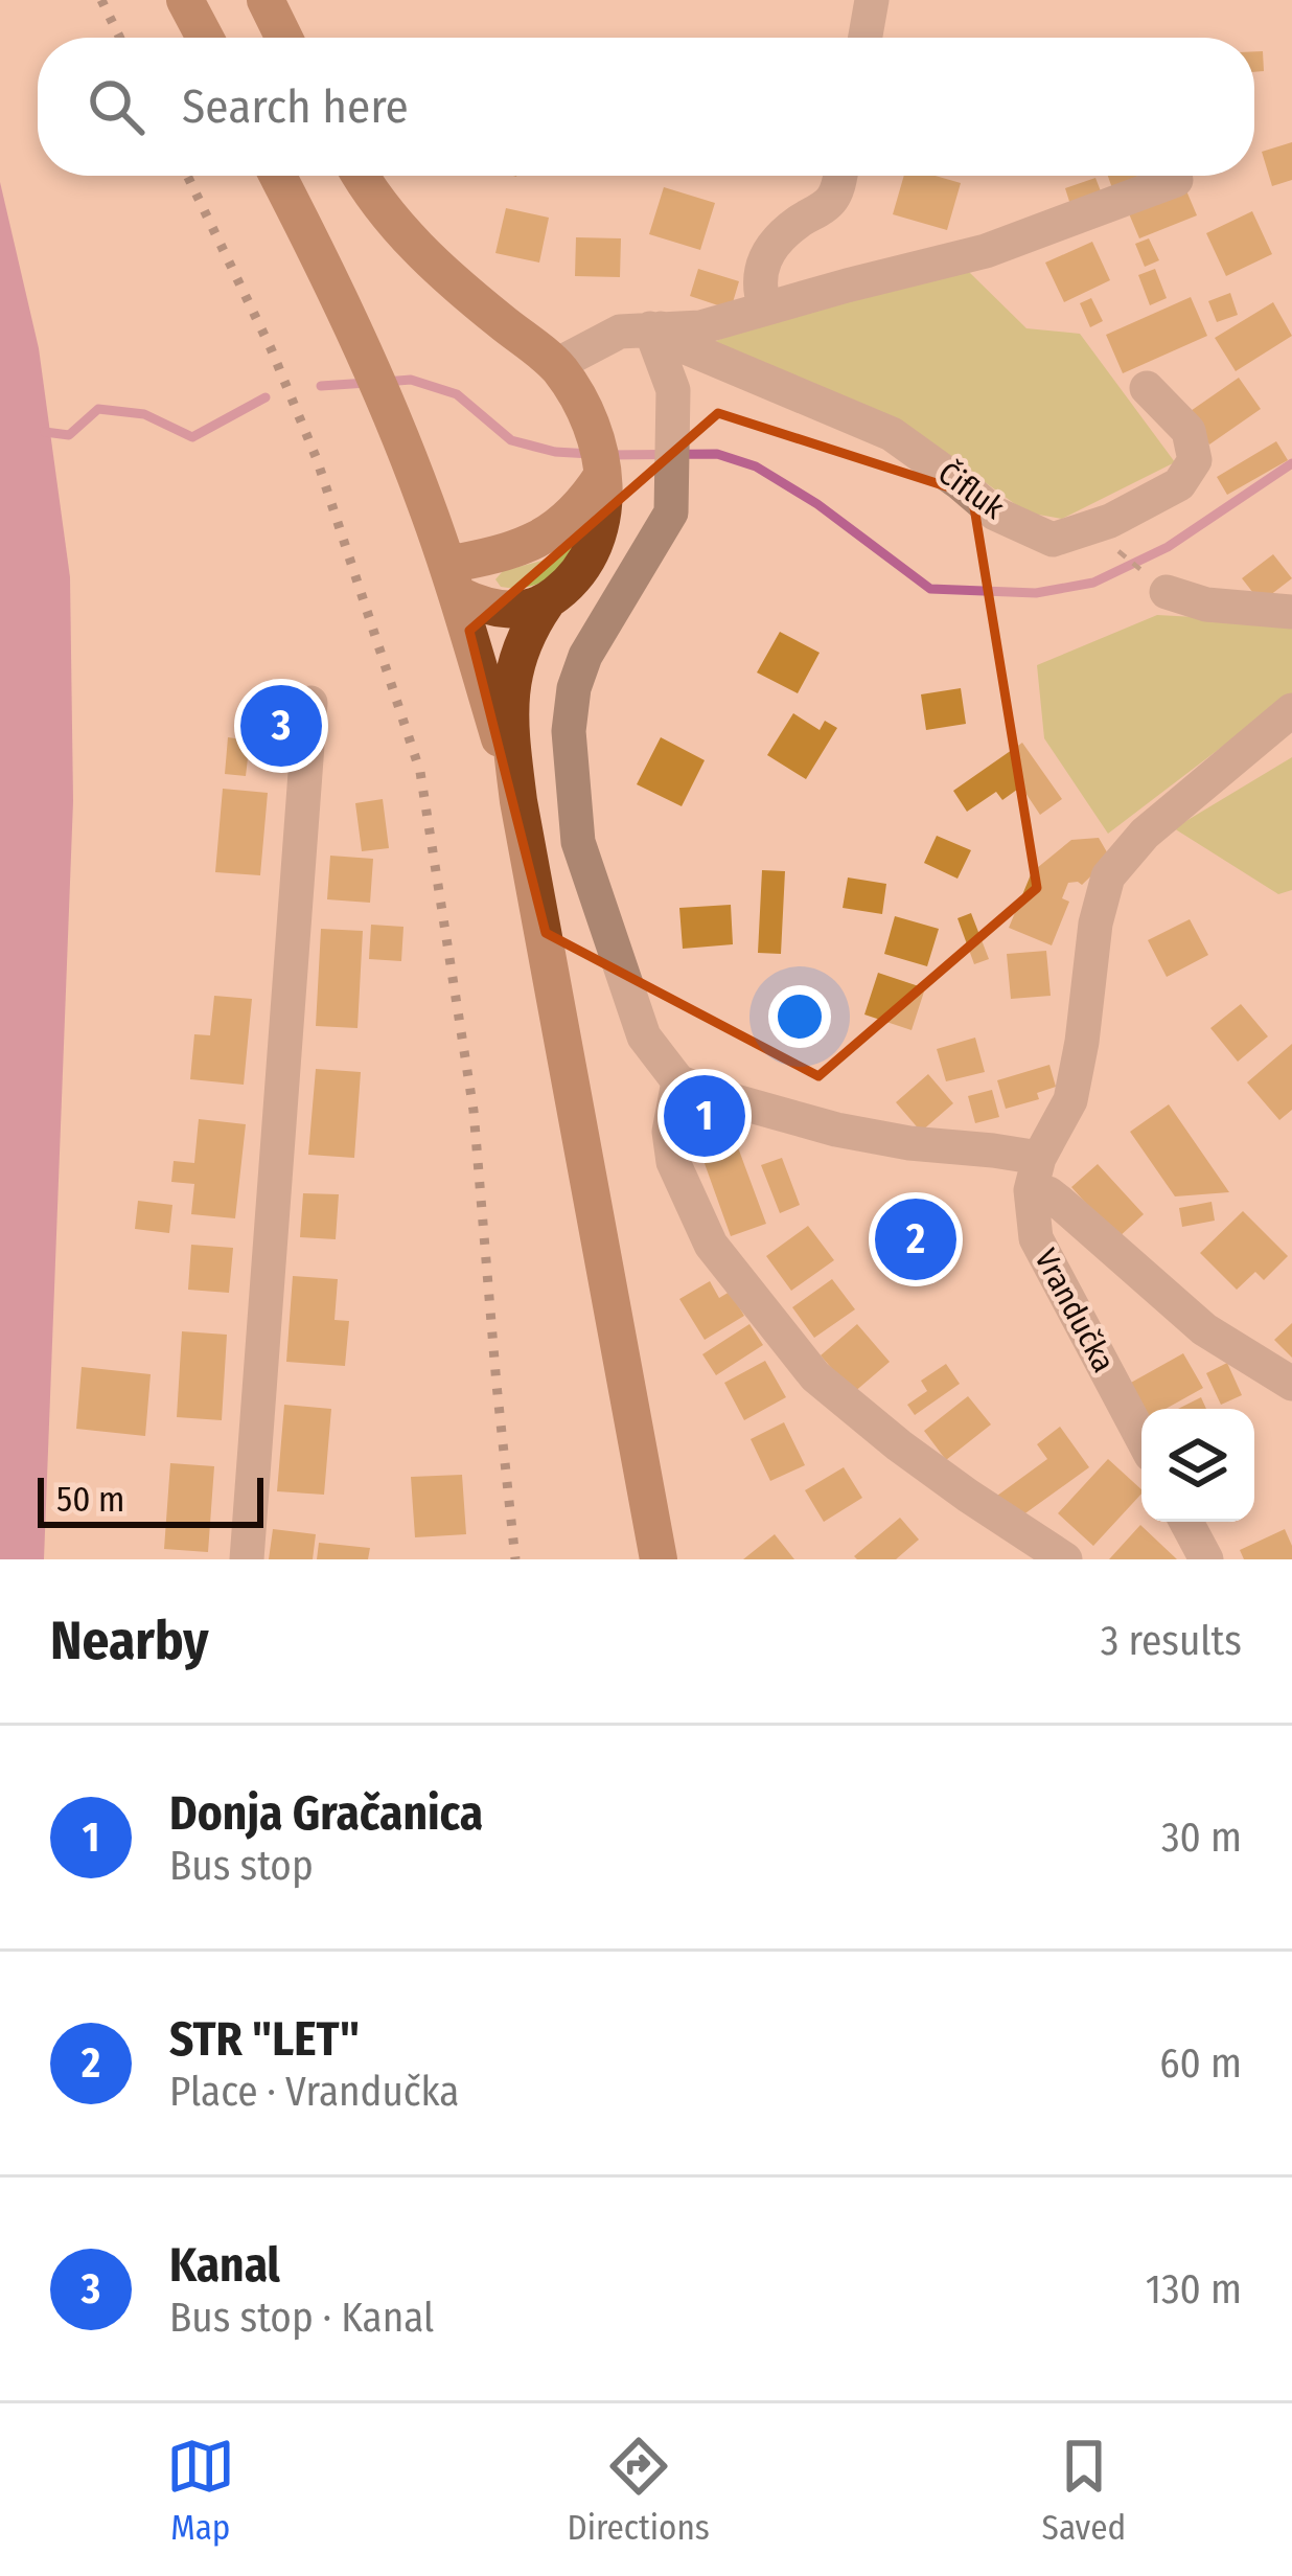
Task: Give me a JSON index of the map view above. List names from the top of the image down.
{
  "streets": {
    "street": ["Čifluk", "Vrandučka"]
  },
  "scale_bar": "50 m",
  "page": {
    "search": "Search here",
    "pins": ["3", "1", "2"],
    "scale": "50 m",
    "heading": ["Nearby", "3 results"],
    "list": [
      {
        "mark": "1",
        "name": "Donja Gračanica",
        "note": "Bus stop",
        "value": "30 m"
      },
      {
        "mark": "2",
        "name": "STR \"LET\"",
        "note": "Place · Vrandučka",
        "value": "60 m"
      },
      {
        "mark": "3",
        "name": "Kanal",
        "note": "Bus stop · Kanal",
        "value": "130 m"
      }
    ],
    "nav": ["Map", "Directions", "Saved"]
  }
}
